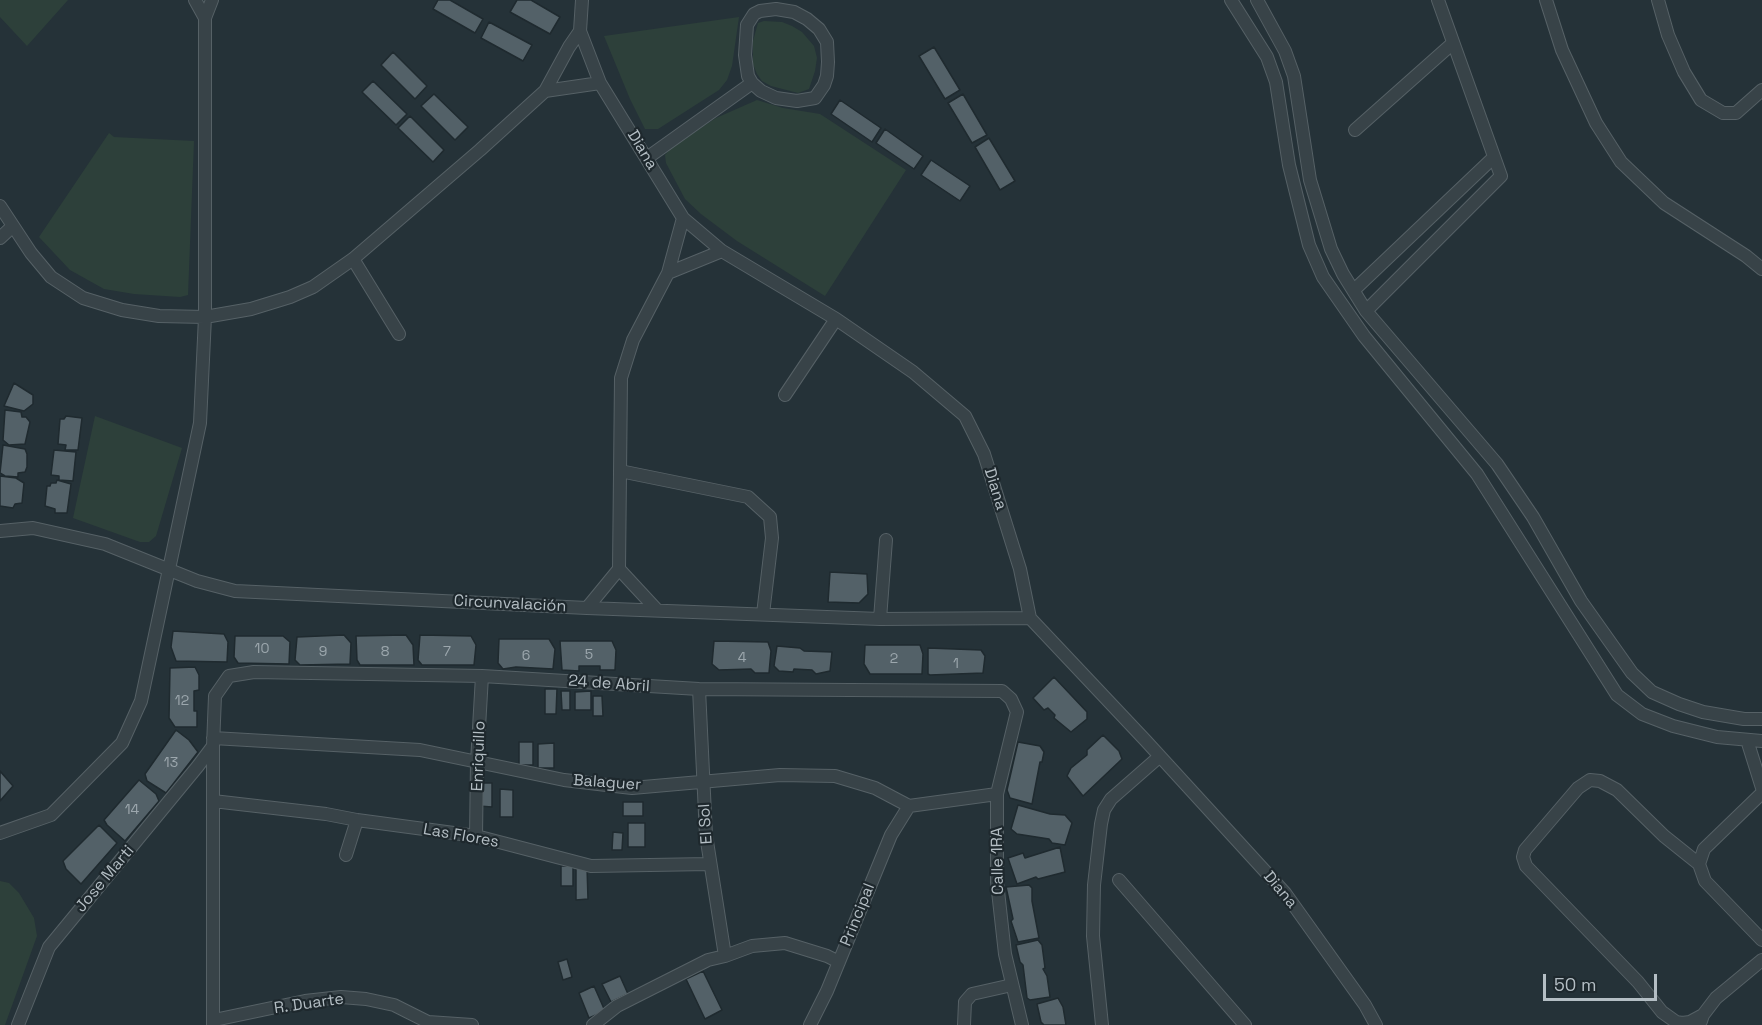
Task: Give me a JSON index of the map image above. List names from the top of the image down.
{
  "streets": {
    "street": [
      "Diana",
      "Circunvalación",
      "24 de Abril",
      "Enriquillo",
      "Balaguer",
      "El Sol",
      "Las Flores",
      "Calle 1RA",
      "Jose Marti",
      "Principal",
      "R. Duarte"
    ]
  },
  "crossings": [
    ["Diana", "Circunvalación"],
    ["24 de Abril", "Enriquillo"],
    ["24 de Abril", "Balaguer"],
    ["24 de Abril", "El Sol"],
    ["24 de Abril", "Calle 1RA"],
    ["24 de Abril", "Jose Marti"],
    ["Enriquillo", "Balaguer"],
    ["Enriquillo", "Las Flores"],
    ["Balaguer", "El Sol"],
    ["Balaguer", "Jose Marti"],
    ["Balaguer", "Principal"],
    ["El Sol", "Las Flores"]
  ],
  "house_numbers": [
    "10",
    "9",
    "8",
    "7",
    "5",
    "6",
    "4",
    "2",
    "1",
    "12",
    "13",
    "14"
  ],
  "scale_bar": "50 m"
}
